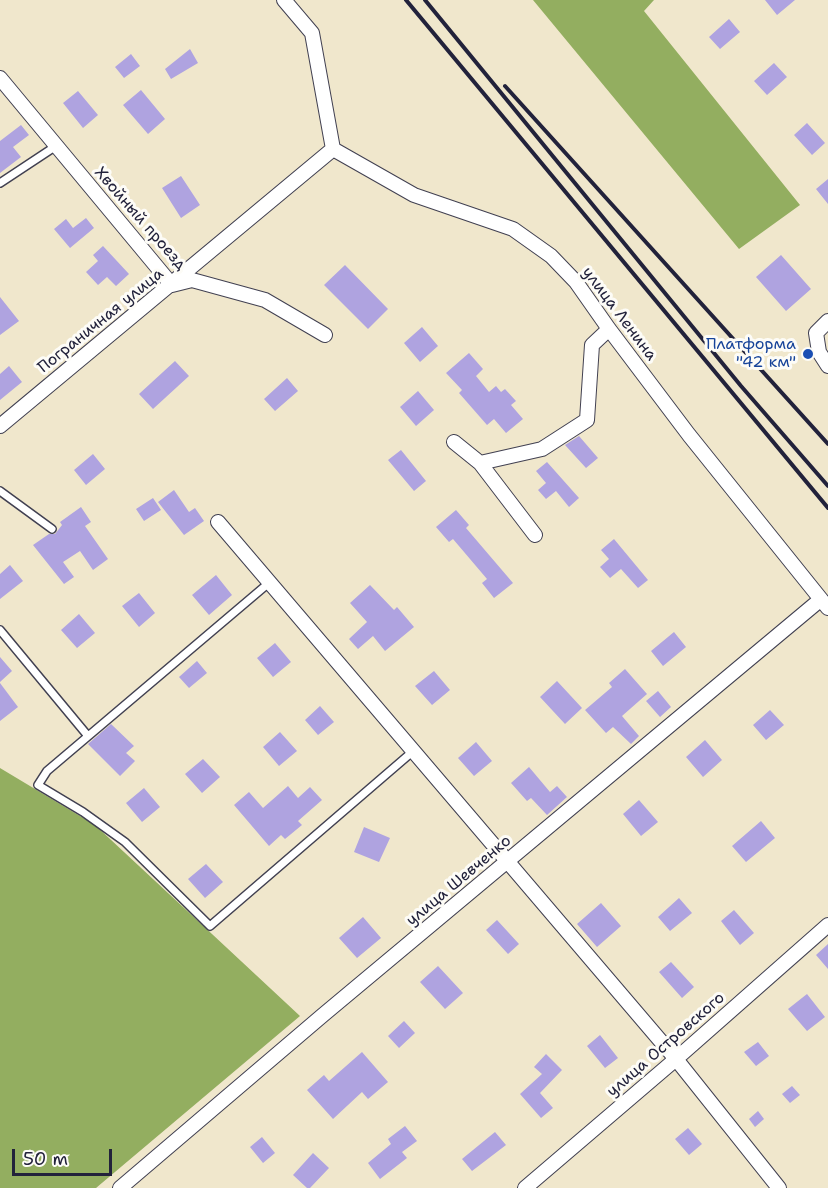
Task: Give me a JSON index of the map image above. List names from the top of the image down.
{
  "streets": {
    "street": [
      "Хвойный проезд",
      "улица Ленина",
      "Пограничная улица",
      "улица Шевченко",
      "улица Островского"
    ]
  },
  "crossings": [
    ["Хвойный проезд", "Пограничная улица"],
    ["улица Ленина", "Пограничная улица"],
    ["улица Ленина", "улица Шевченко"]
  ],
  "places": ["Платформа \"42 км\""],
  "scale_bar": "50 m"
}
